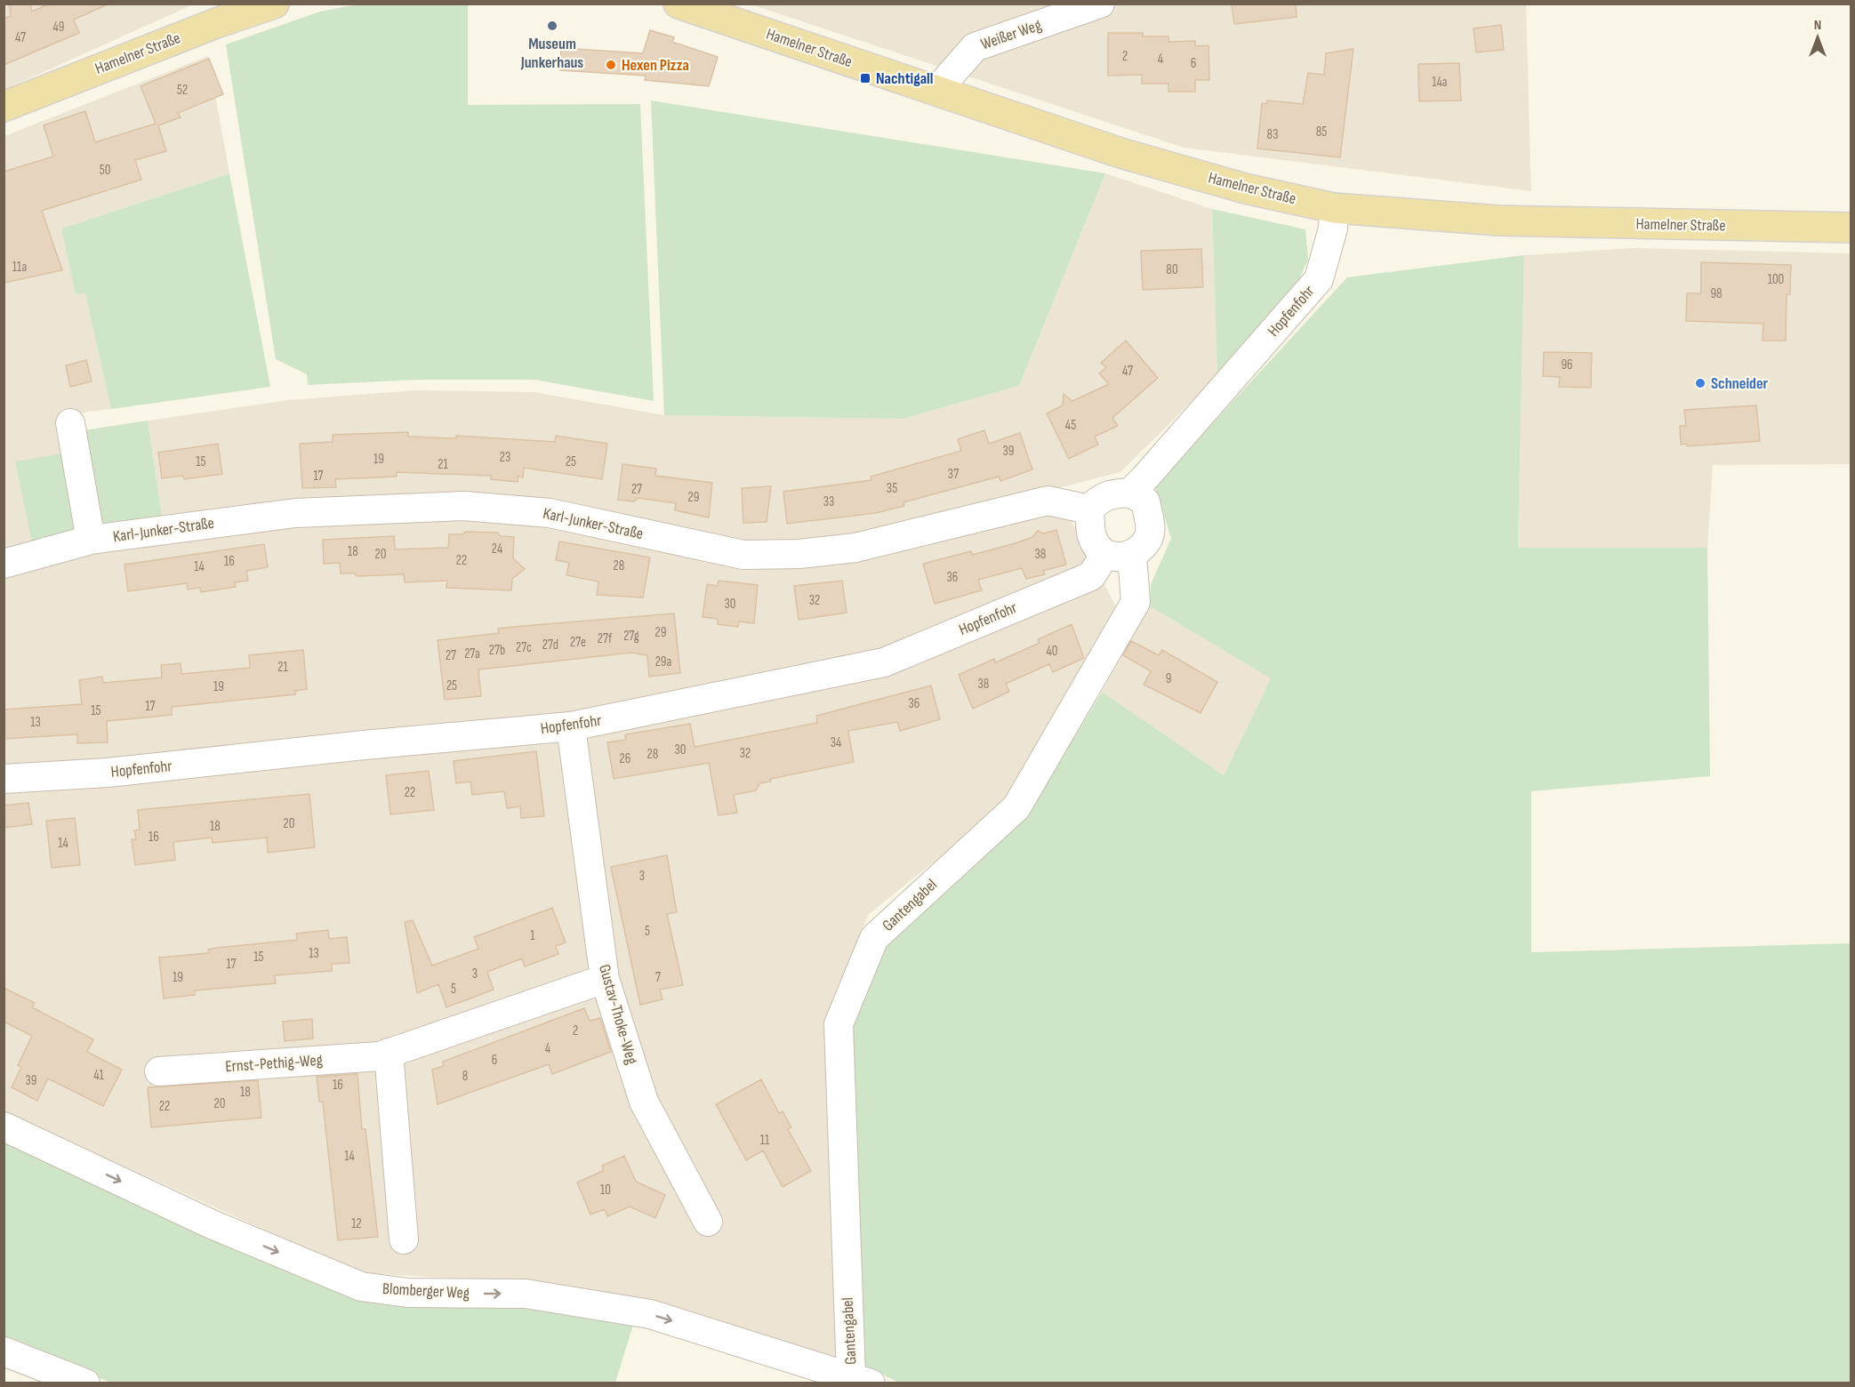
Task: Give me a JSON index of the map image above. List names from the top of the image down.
{
  "streets": {
    "main road": ["Hamelner Straße"],
    "street": [
      "Weißer Weg",
      "Hopfenfohr",
      "Karl-Junker-Straße",
      "Gantengabel",
      "Gustav-Thoke-Weg",
      "Ernst-Pethig-Weg",
      "Blomberger Weg"
    ]
  },
  "crossings": [
    ["Weißer Weg", "Hamelner Straße"],
    ["Hamelner Straße", "Hopfenfohr"],
    ["Hopfenfohr", "Karl-Junker-Straße"],
    ["Hopfenfohr", "Gantengabel"],
    ["Hopfenfohr", "Gustav-Thoke-Weg"],
    ["Karl-Junker-Straße", "Gantengabel"],
    ["Gantengabel", "Blomberger Weg"],
    ["Gustav-Thoke-Weg", "Ernst-Pethig-Weg"]
  ],
  "one_way": ["Blomberger Weg"],
  "places": {
    "other": ["Museum Junkerhaus", "Hexen Pizza", "Schneider"],
    "transit": ["Nachtigall"]
  },
  "house_numbers": [
    "49",
    "47",
    "2",
    "4",
    "6",
    "14a",
    "52",
    "85",
    "83",
    "50",
    "11a",
    "80",
    "100",
    "98",
    "96",
    "47",
    "45",
    "39",
    "23",
    "19",
    "15",
    "25",
    "21",
    "37",
    "17",
    "35",
    "27",
    "29",
    "33",
    "24",
    "18",
    "20",
    "38",
    "22",
    "16",
    "28",
    "14",
    "36",
    "32",
    "30",
    "29",
    "27g",
    "27f",
    "27e",
    "27d",
    "27c",
    "27b",
    "40",
    "27a",
    "27",
    "29a",
    "21",
    "9",
    "38",
    "25",
    "19",
    "36",
    "17",
    "15",
    "13",
    "34",
    "30",
    "32",
    "28",
    "26",
    "22",
    "20",
    "18",
    "16",
    "14",
    "3",
    "5",
    "1",
    "13",
    "15",
    "17",
    "3",
    "19",
    "7",
    "5",
    "2",
    "4",
    "6",
    "41",
    "8",
    "39",
    "16",
    "18",
    "20",
    "22",
    "11",
    "14",
    "10",
    "12"
  ],
  "north": "top"
}
